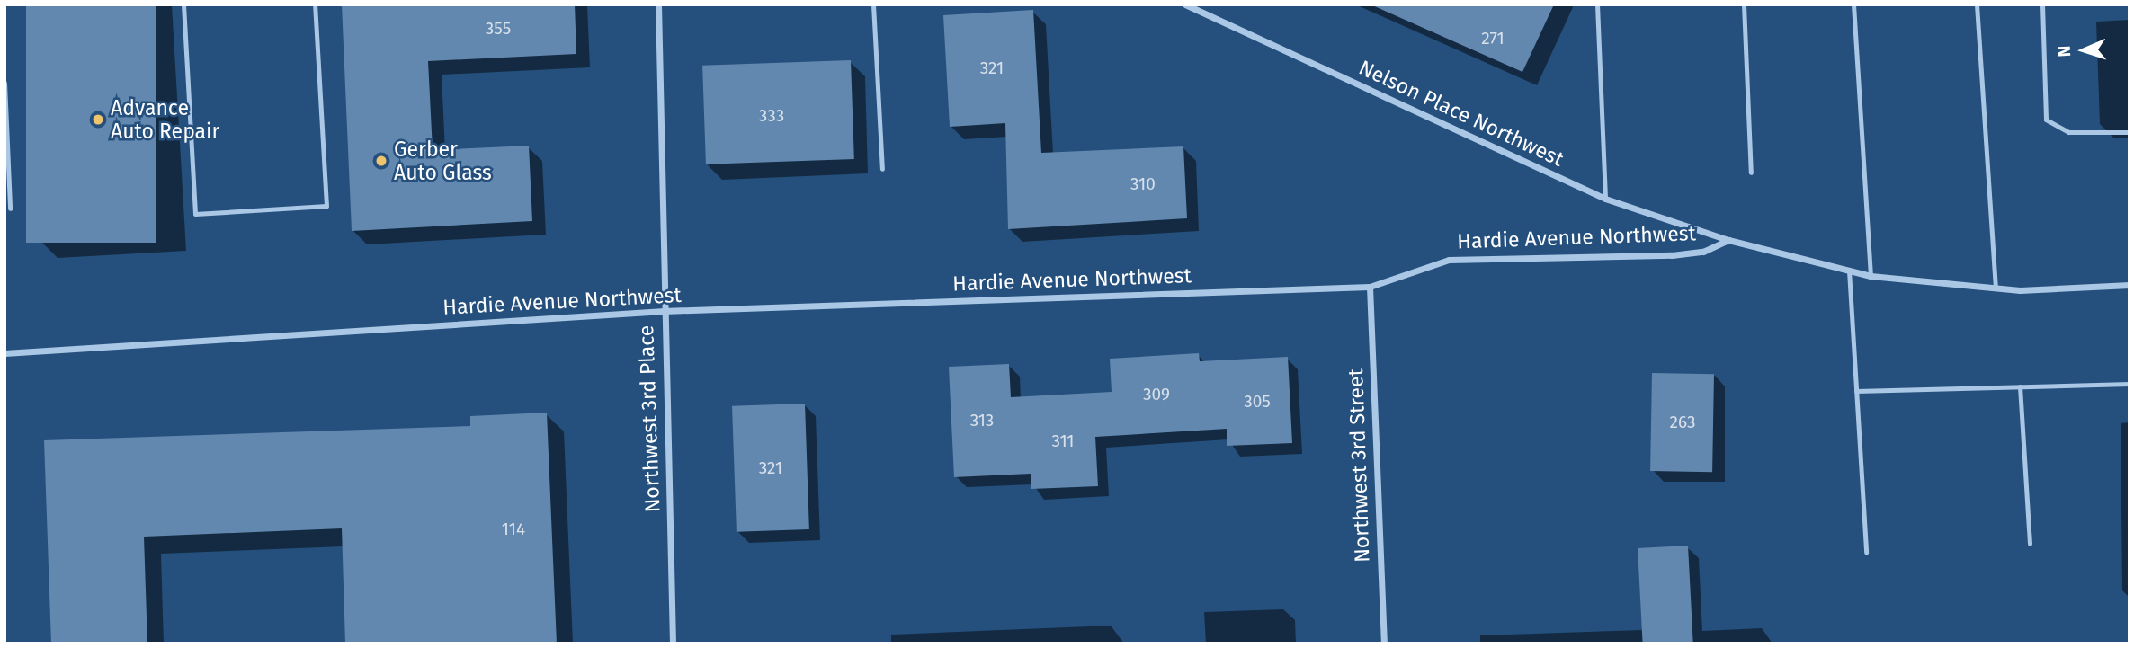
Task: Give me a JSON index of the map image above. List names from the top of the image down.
{
  "streets": {
    "street": [
      "Nelson Place Northwest",
      "Hardie Avenue Northwest",
      "Northwest 3rd Place",
      "Northwest 3rd Street"
    ]
  },
  "crossings": [
    ["Nelson Place Northwest", "Hardie Avenue Northwest"],
    ["Hardie Avenue Northwest", "Northwest 3rd Place"],
    ["Hardie Avenue Northwest", "Northwest 3rd Street"]
  ],
  "places": ["Advance Auto Repair", "Gerber Auto Glass"],
  "house_numbers": [
    "355",
    "271",
    "321",
    "333",
    "310",
    "309",
    "305",
    "313",
    "263",
    "311",
    "321",
    "114"
  ],
  "north": "left"
}
